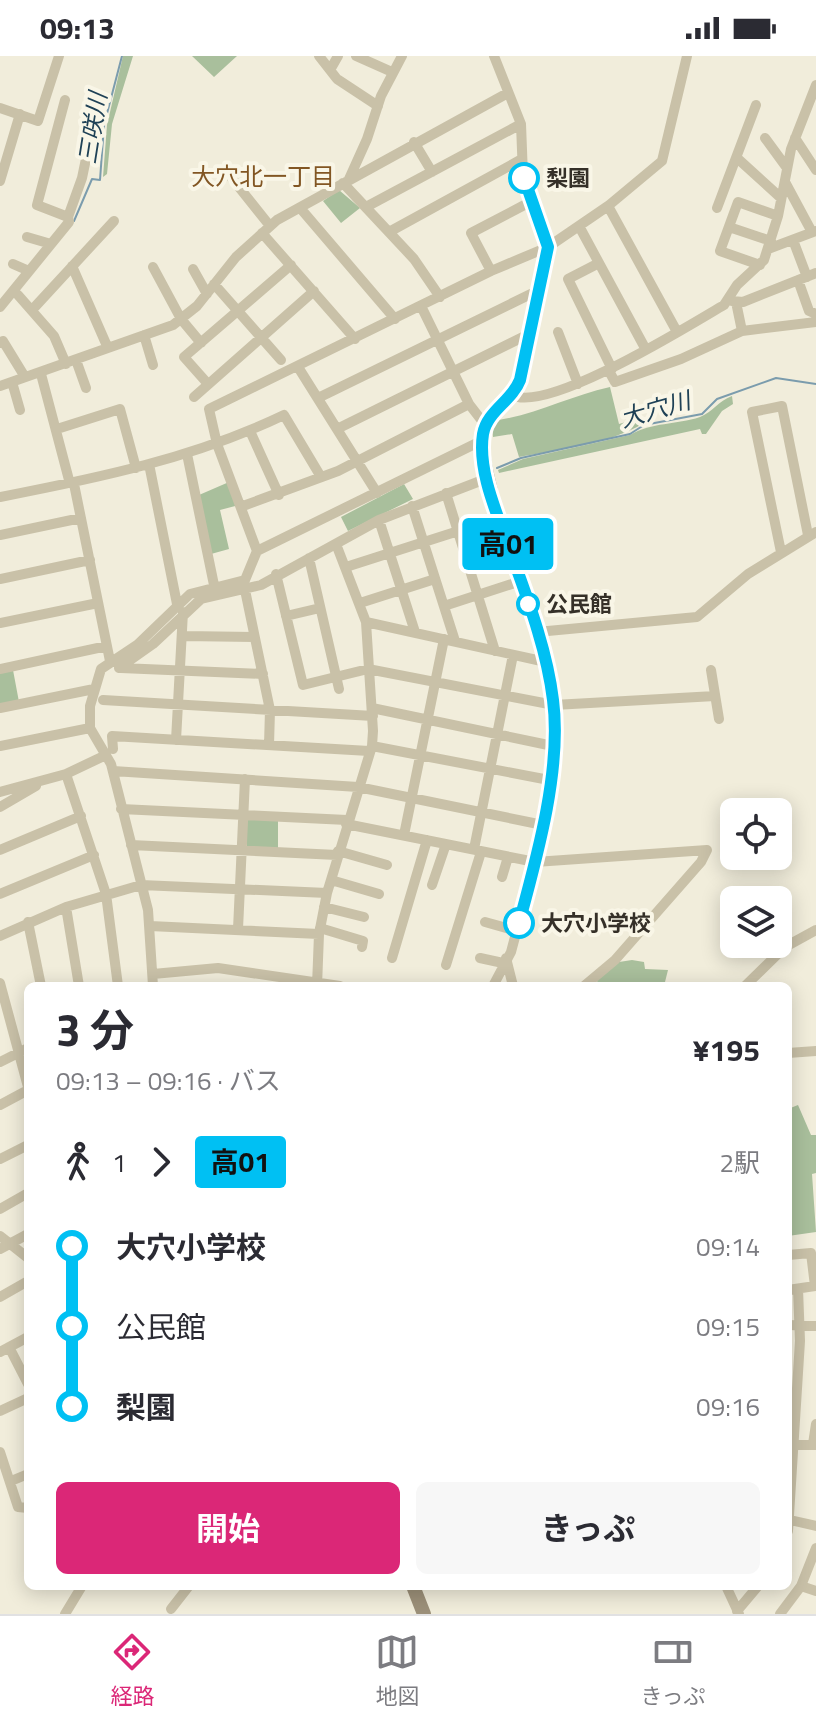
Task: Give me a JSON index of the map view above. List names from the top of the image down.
{
  "districts": ["大穴北一丁目"],
  "water": ["三咲川", "大穴川"],
  "places": ["梨園", "公民館", "大穴小学校"],
  "lines": ["bus line 高01"],
  "page": {
    "status": "09:13",
    "on_map": "高01",
    "heading": ["3 分", "09:13 – 09:16 · バス", "¥195"],
    "legs": ["1", "高01", "2駅"],
    "list": [
      {
        "name": "大穴小学校",
        "value": "09:14"
      },
      {
        "name": "公民館",
        "value": "09:15"
      },
      {
        "name": "梨園",
        "value": "09:16"
      }
    ],
    "buttons": ["開始", "きっぷ"],
    "tabs": ["経路", "地図", "きっぷ"]
  }
}
